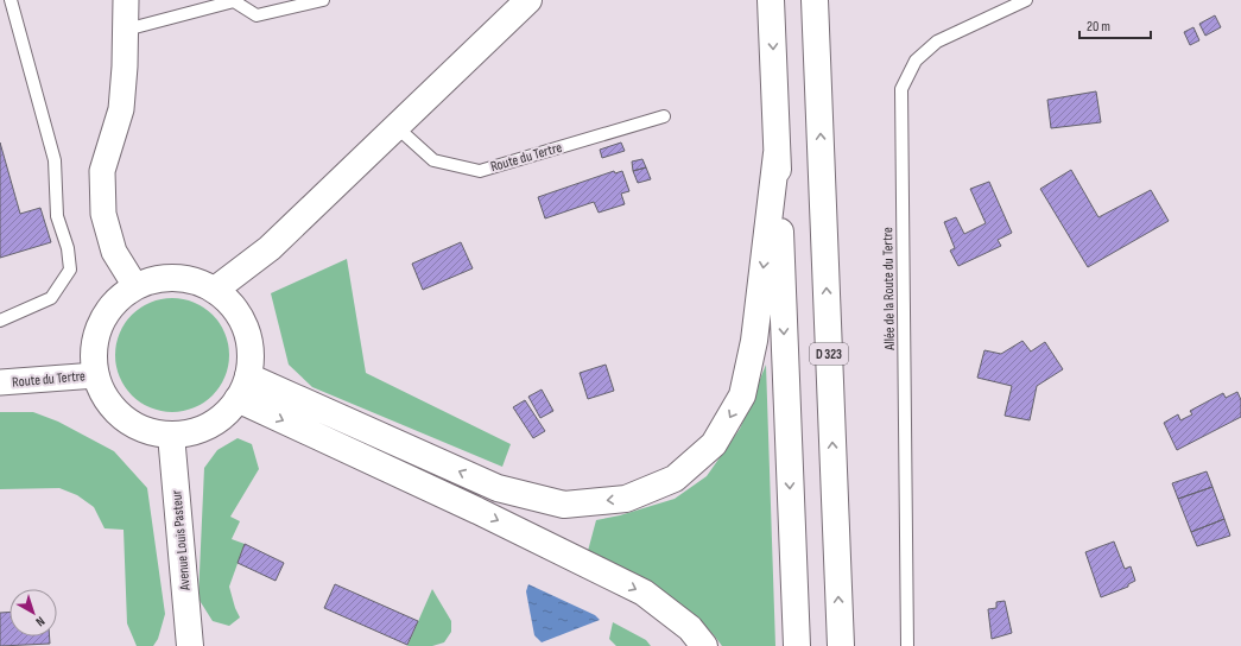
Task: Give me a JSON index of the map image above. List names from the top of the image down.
{
  "streets": {
    "main road": ["D 323", "Avenue Louis Pasteur"],
    "street": ["Route du Tertre"],
    "lane": ["Allée de la Route du Tertre"]
  },
  "crossings": [
    ["Route du Tertre", "Avenue Louis Pasteur"]
  ],
  "scale_bar": "20 m",
  "north": "bottom right"
}
